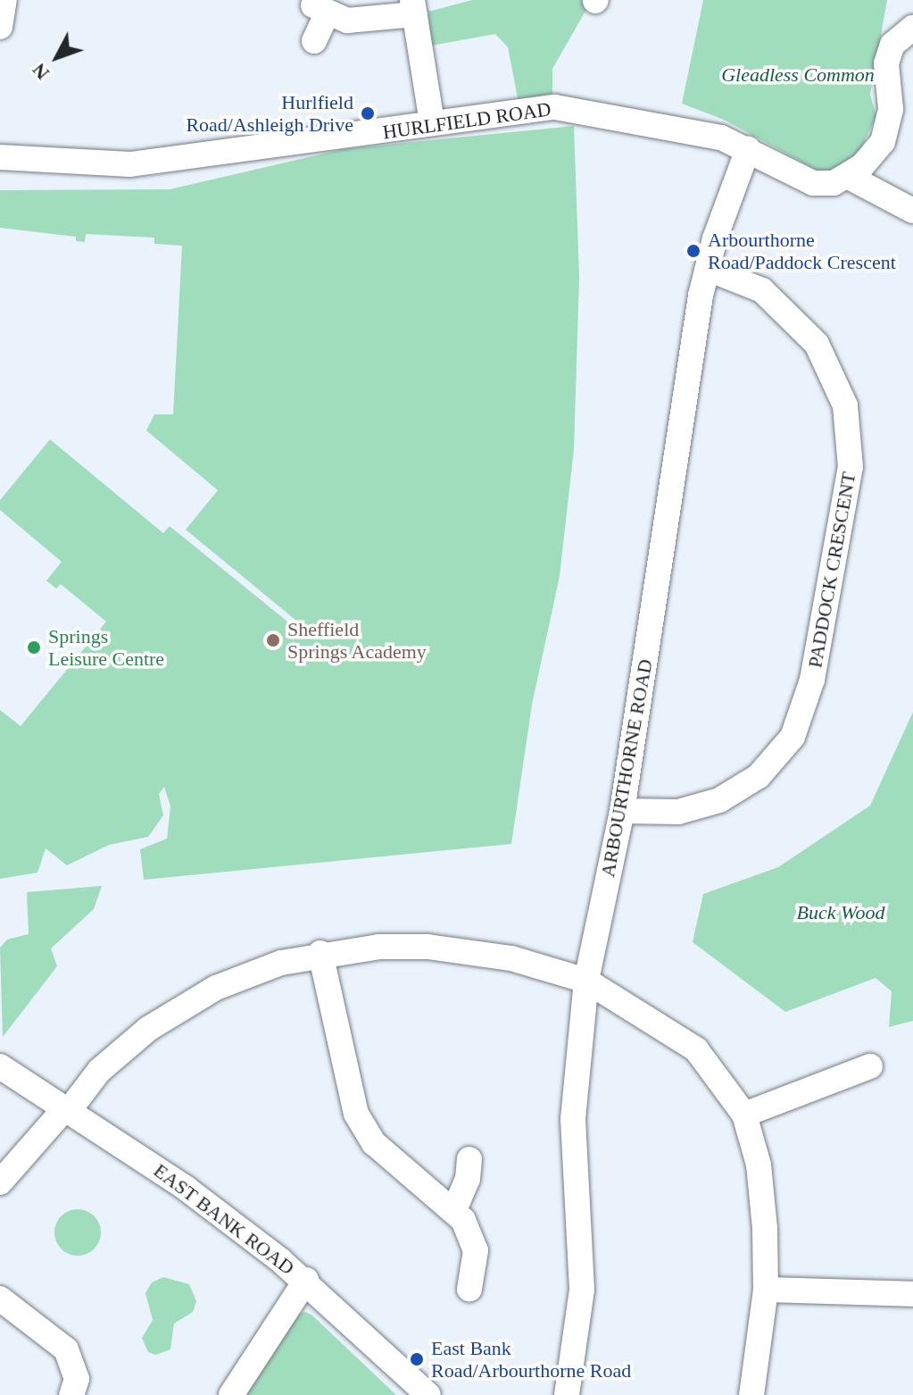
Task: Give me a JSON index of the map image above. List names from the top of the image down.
{
  "streets": {
    "street": [
      "HURLFIELD ROAD",
      "PADDOCK CRESCENT",
      "ARBOURTHORNE ROAD",
      "EAST BANK ROAD"
    ]
  },
  "crossings": [
    ["HURLFIELD ROAD", "ARBOURTHORNE ROAD"],
    ["PADDOCK CRESCENT", "ARBOURTHORNE ROAD"]
  ],
  "parks": ["Gleadless Common", "Buck Wood"],
  "places": [
    "Hurlfield Road/Ashleigh Drive",
    "Arbourthorne Road/Paddock Crescent",
    "Sheffield Springs Academy",
    "Springs Leisure Centre",
    "East Bank Road/Arbourthorne Road"
  ],
  "north": "bottom left"
}
